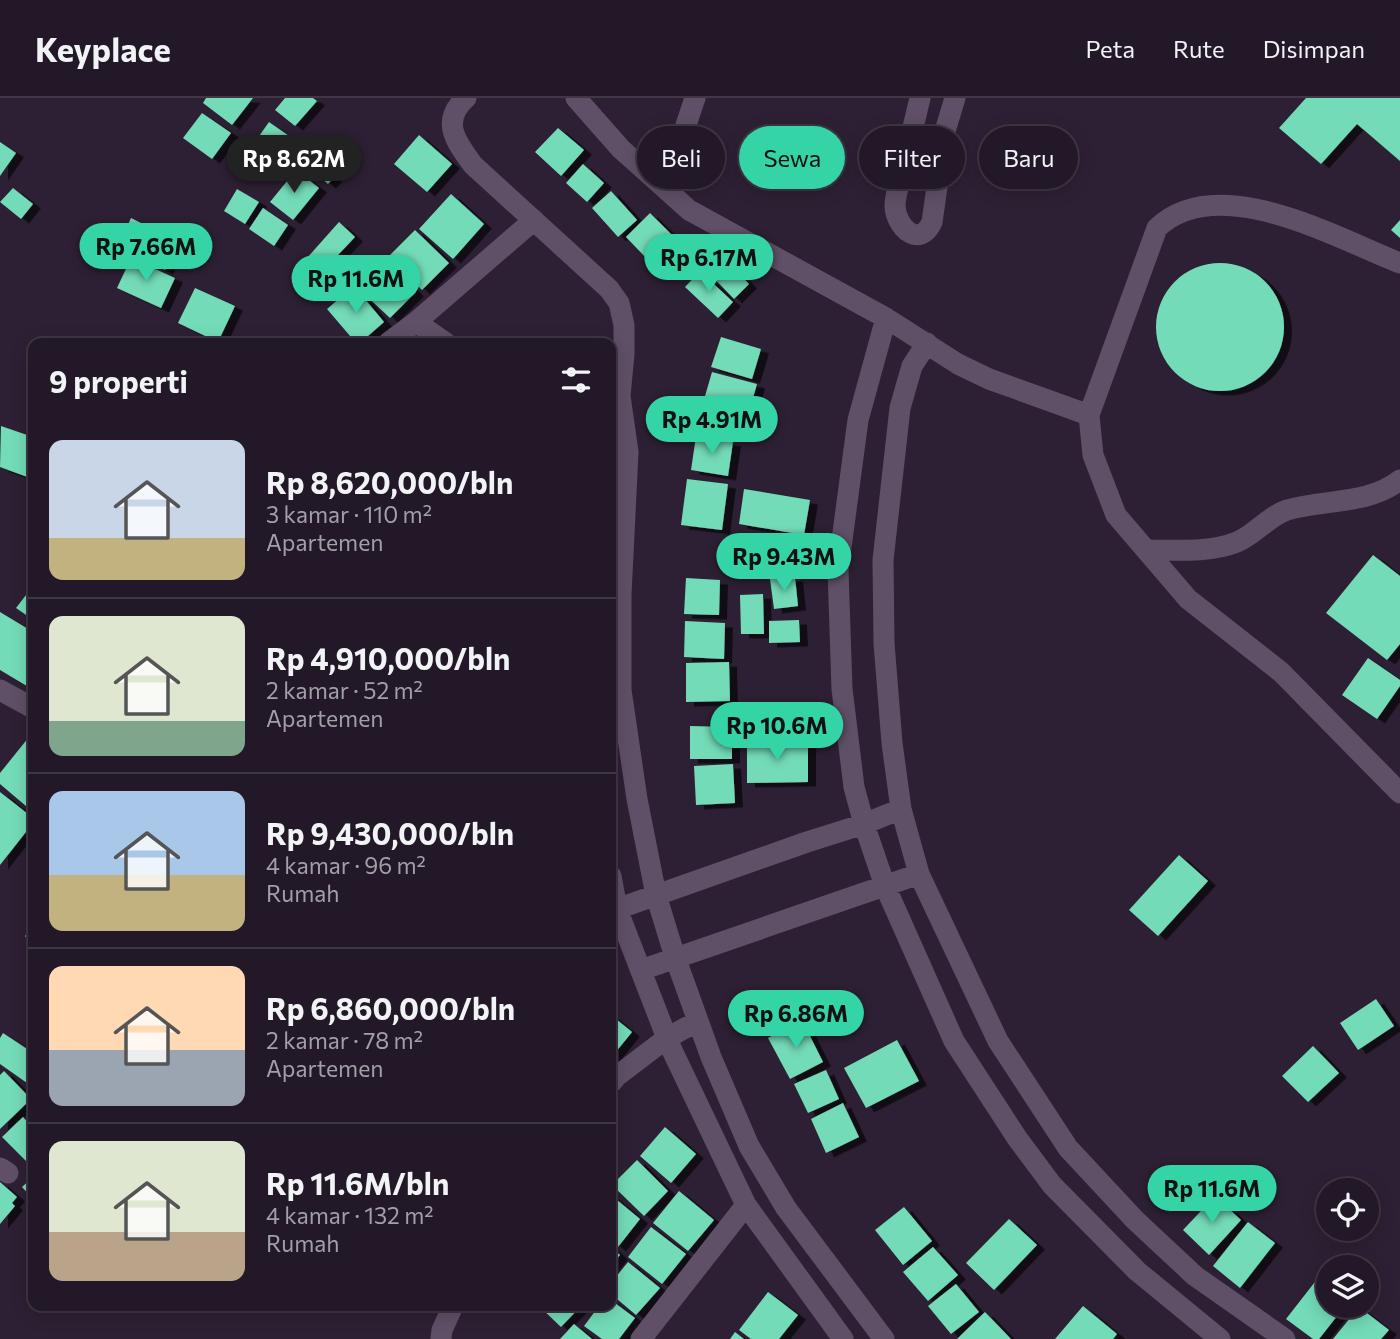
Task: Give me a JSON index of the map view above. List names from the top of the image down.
{
  "page": {
    "header": "Keyplace",
    "nav": ["Peta", "Rute", "Disimpan"],
    "chip": [
      "Beli",
      "Sewa",
      "Filter",
      "Baru"
    ],
    "price": [
      "Rp 8.62M",
      "Rp 7.66M",
      "Rp 6.17M",
      "Rp 11.6M",
      "Rp 4.91M",
      "Rp 9.43M",
      "Rp 10.6M",
      "Rp 6.86M",
      "Rp 11.6M"
    ],
    "heading": "9 properti",
    "list": [
      {
        "name": "Rp 8,620,000/bln",
        "note": "3 kamar · 110 m² · Apartemen"
      },
      {
        "name": "Rp 4,910,000/bln",
        "note": "2 kamar · 52 m² · Apartemen"
      },
      {
        "name": "Rp 9,430,000/bln",
        "note": "4 kamar · 96 m² · Rumah"
      },
      {
        "name": "Rp 6,860,000/bln",
        "note": "2 kamar · 78 m² · Apartemen"
      },
      {
        "name": "Rp 11.6M/bln",
        "note": "4 kamar · 132 m² · Rumah"
      }
    ]
  }
}
